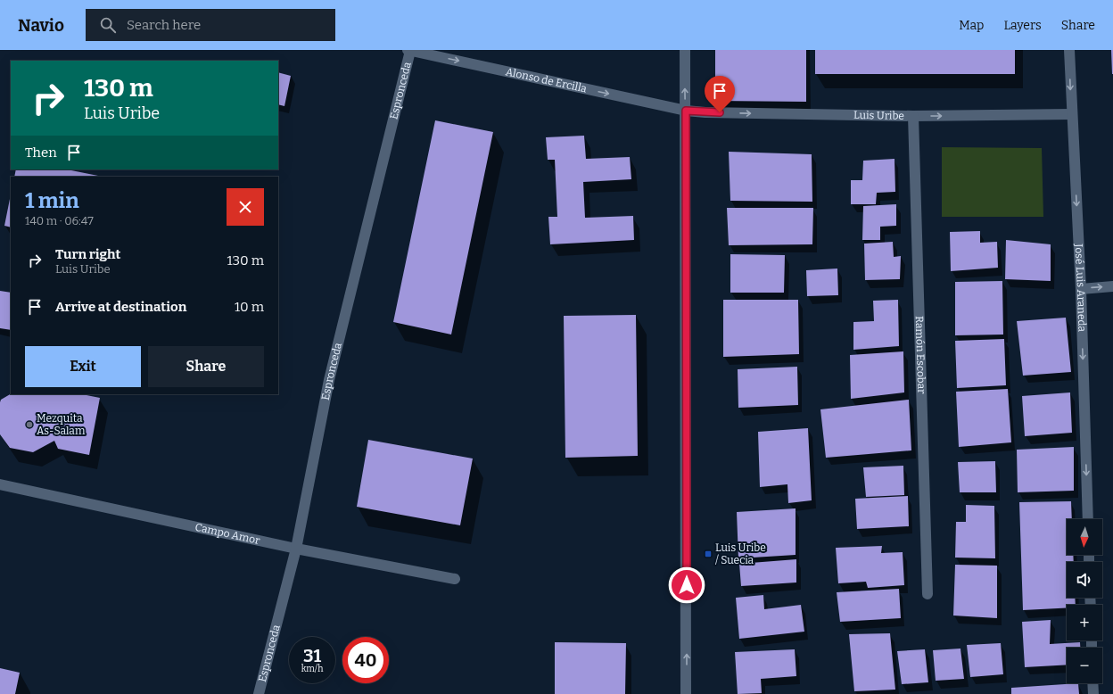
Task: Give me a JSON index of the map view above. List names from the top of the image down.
{
  "streets": {
    "street": [
      "Alonso de Ercilla",
      "Espronceda",
      "Luis Uribe",
      "José Luis Araneda",
      "Ramón Escobar",
      "Campo Amor"
    ]
  },
  "crossings": [
    ["Alonso de Ercilla", "Espronceda"],
    ["Alonso de Ercilla", "Luis Uribe"],
    ["Espronceda", "Campo Amor"],
    ["Luis Uribe", "José Luis Araneda"],
    ["Luis Uribe", "Ramón Escobar"]
  ],
  "one_way": ["Alonso de Ercilla", "Luis Uribe", "José Luis Araneda"],
  "places": {
    "other": ["Mezquita As-Salam"],
    "transit": ["Luis Uribe / Suecia"]
  },
  "north": "bottom",
  "page": {
    "header": "Navio",
    "search": "Search here",
    "nav": ["Map", "Layers", "Share"],
    "turn": ["130 m", "Luis Uribe"],
    "then": "Then",
    "heading": ["1 min", "140 m · 06:47"],
    "list": [
      {
        "name": "Turn right",
        "note": "Luis Uribe",
        "value": "130 m"
      },
      {
        "name": "Arrive at destination",
        "value": "10 m"
      }
    ],
    "buttons": ["Exit", "Share"],
    "map_buttons": ["+", "−"],
    "speed": "31 km/h",
    "limit": "40"
  }
}
